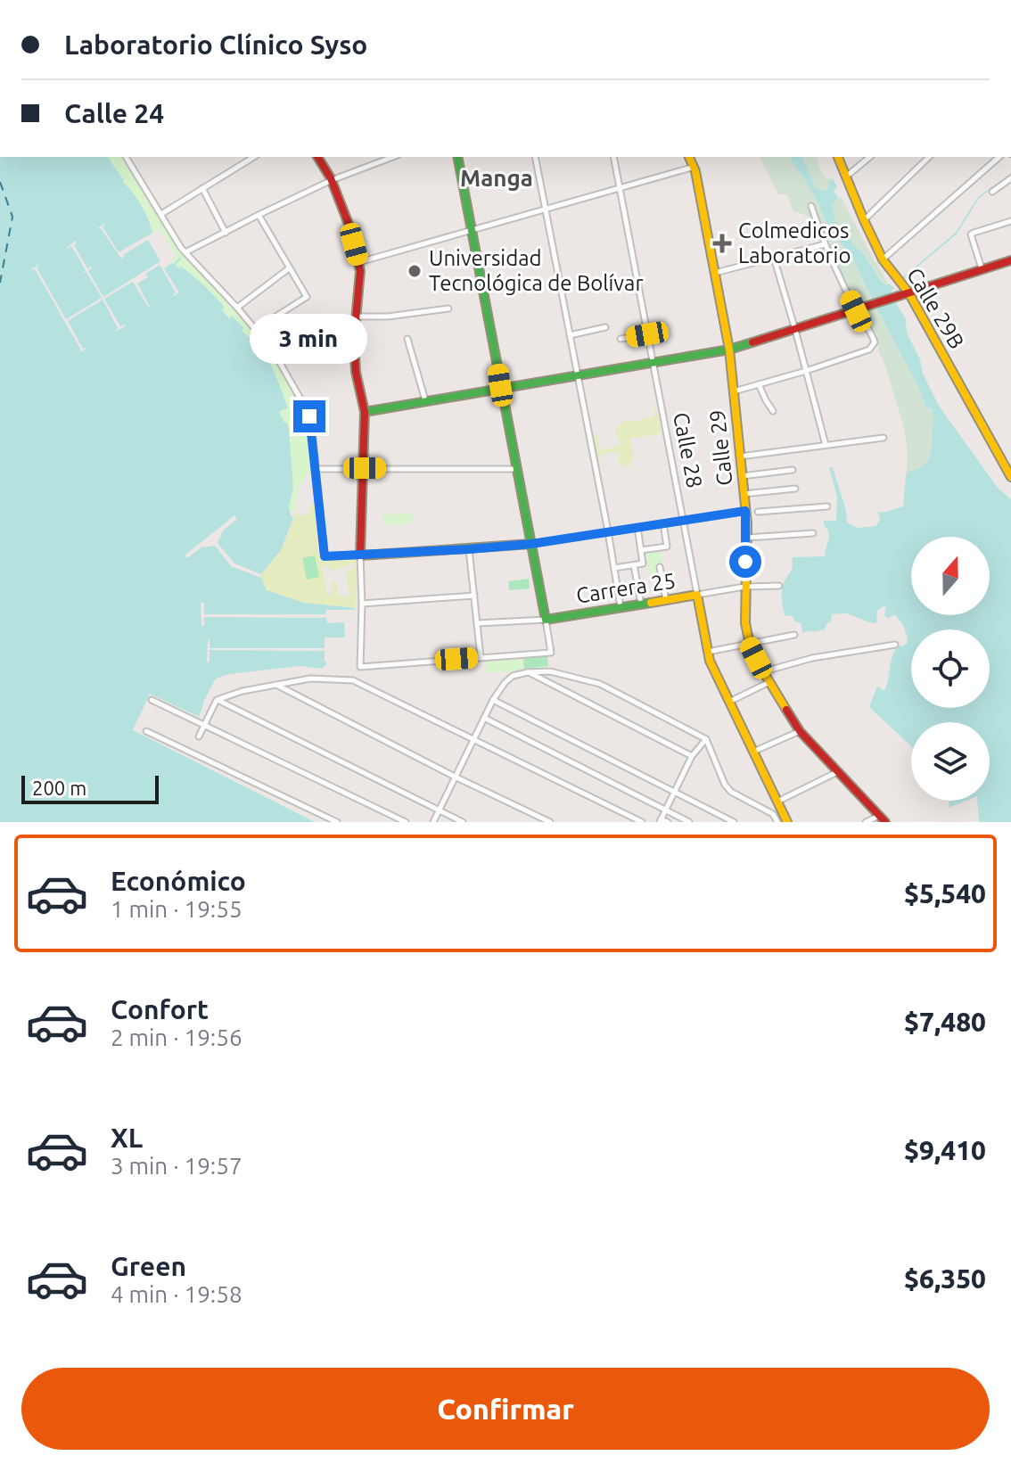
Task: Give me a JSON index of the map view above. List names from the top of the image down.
{
  "streets": {
    "main road": [
      "Calle 29B",
      "Calle 29",
      "Calle 28",
      "Carrera 25"
    ]
  },
  "crossings": [
    ["Calle 29", "Carrera 25"],
    ["Calle 28", "Carrera 25"]
  ],
  "districts": ["Manga"],
  "places": {
    "health": ["Colmedicos Laboratorio"],
    "other": ["Universidad Tecnológica de Bolívar"]
  },
  "scale_bar": "200 m",
  "north": "top",
  "page": {
    "banner": ["Laboratorio Clínico Syso", "Calle 24"],
    "bubble": "3 min",
    "scale": "200 m",
    "list": [
      {
        "name": "Económico",
        "note": "1 min · 19:55",
        "value": "$5,540"
      },
      {
        "name": "Confort",
        "note": "2 min · 19:56",
        "value": "$7,480"
      },
      {
        "name": "XL",
        "note": "3 min · 19:57",
        "value": "$9,410"
      },
      {
        "name": "Green",
        "note": "4 min · 19:58",
        "value": "$6,350"
      }
    ],
    "buttons": "Confirmar"
  }
}
